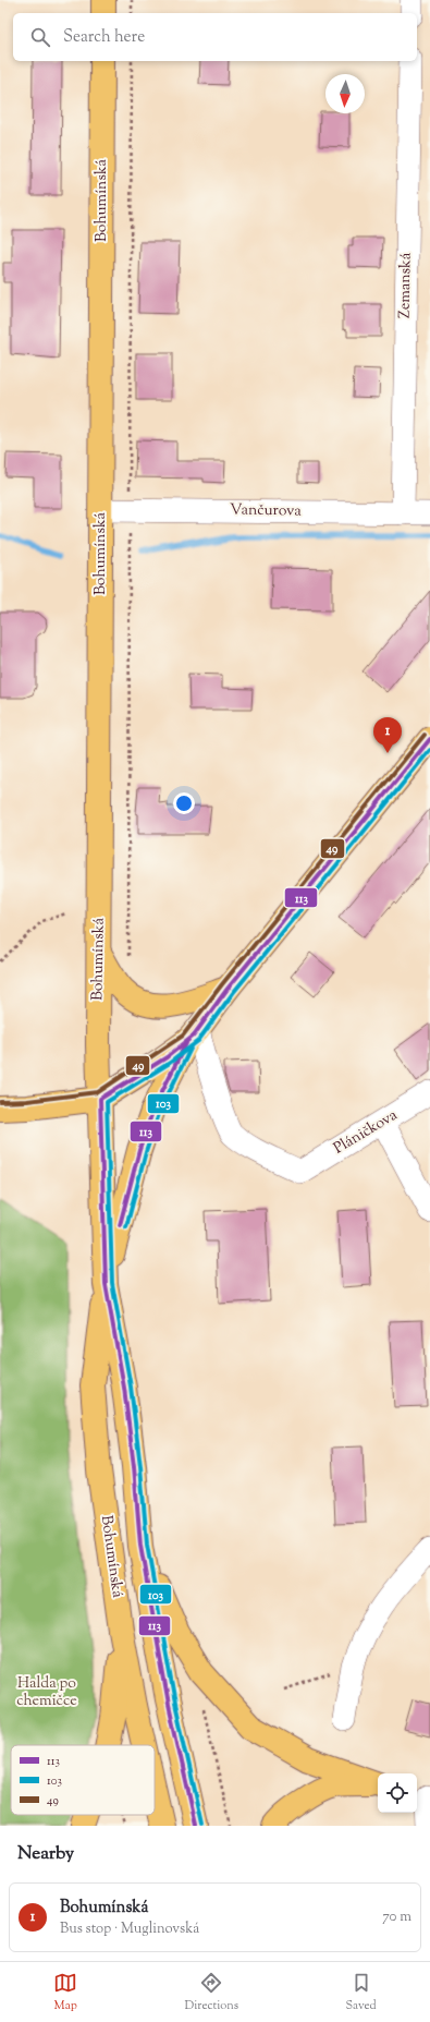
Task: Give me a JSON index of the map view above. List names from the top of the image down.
{
  "streets": {
    "main road": ["Bohumínská"],
    "street": ["Zemanská", "Vančurova", "Pláničkova"]
  },
  "crossings": [
    ["Bohumínská", "Vančurova"],
    ["Zemanská", "Vančurova"]
  ],
  "parks": ["Halda po chemičce"],
  "lines": ["transit line 49", "transit line 113", "transit line 103"],
  "legend": ["113", "103", "49"],
  "north": "bottom",
  "page": {
    "search": "Search here",
    "pins": "1",
    "heading": "Nearby",
    "list": [
      {
        "mark": "1",
        "name": "Bohumínská",
        "note": "Bus stop · Muglinovská",
        "value": "70 m"
      }
    ],
    "nav": ["Map", "Directions", "Saved"]
  }
}
